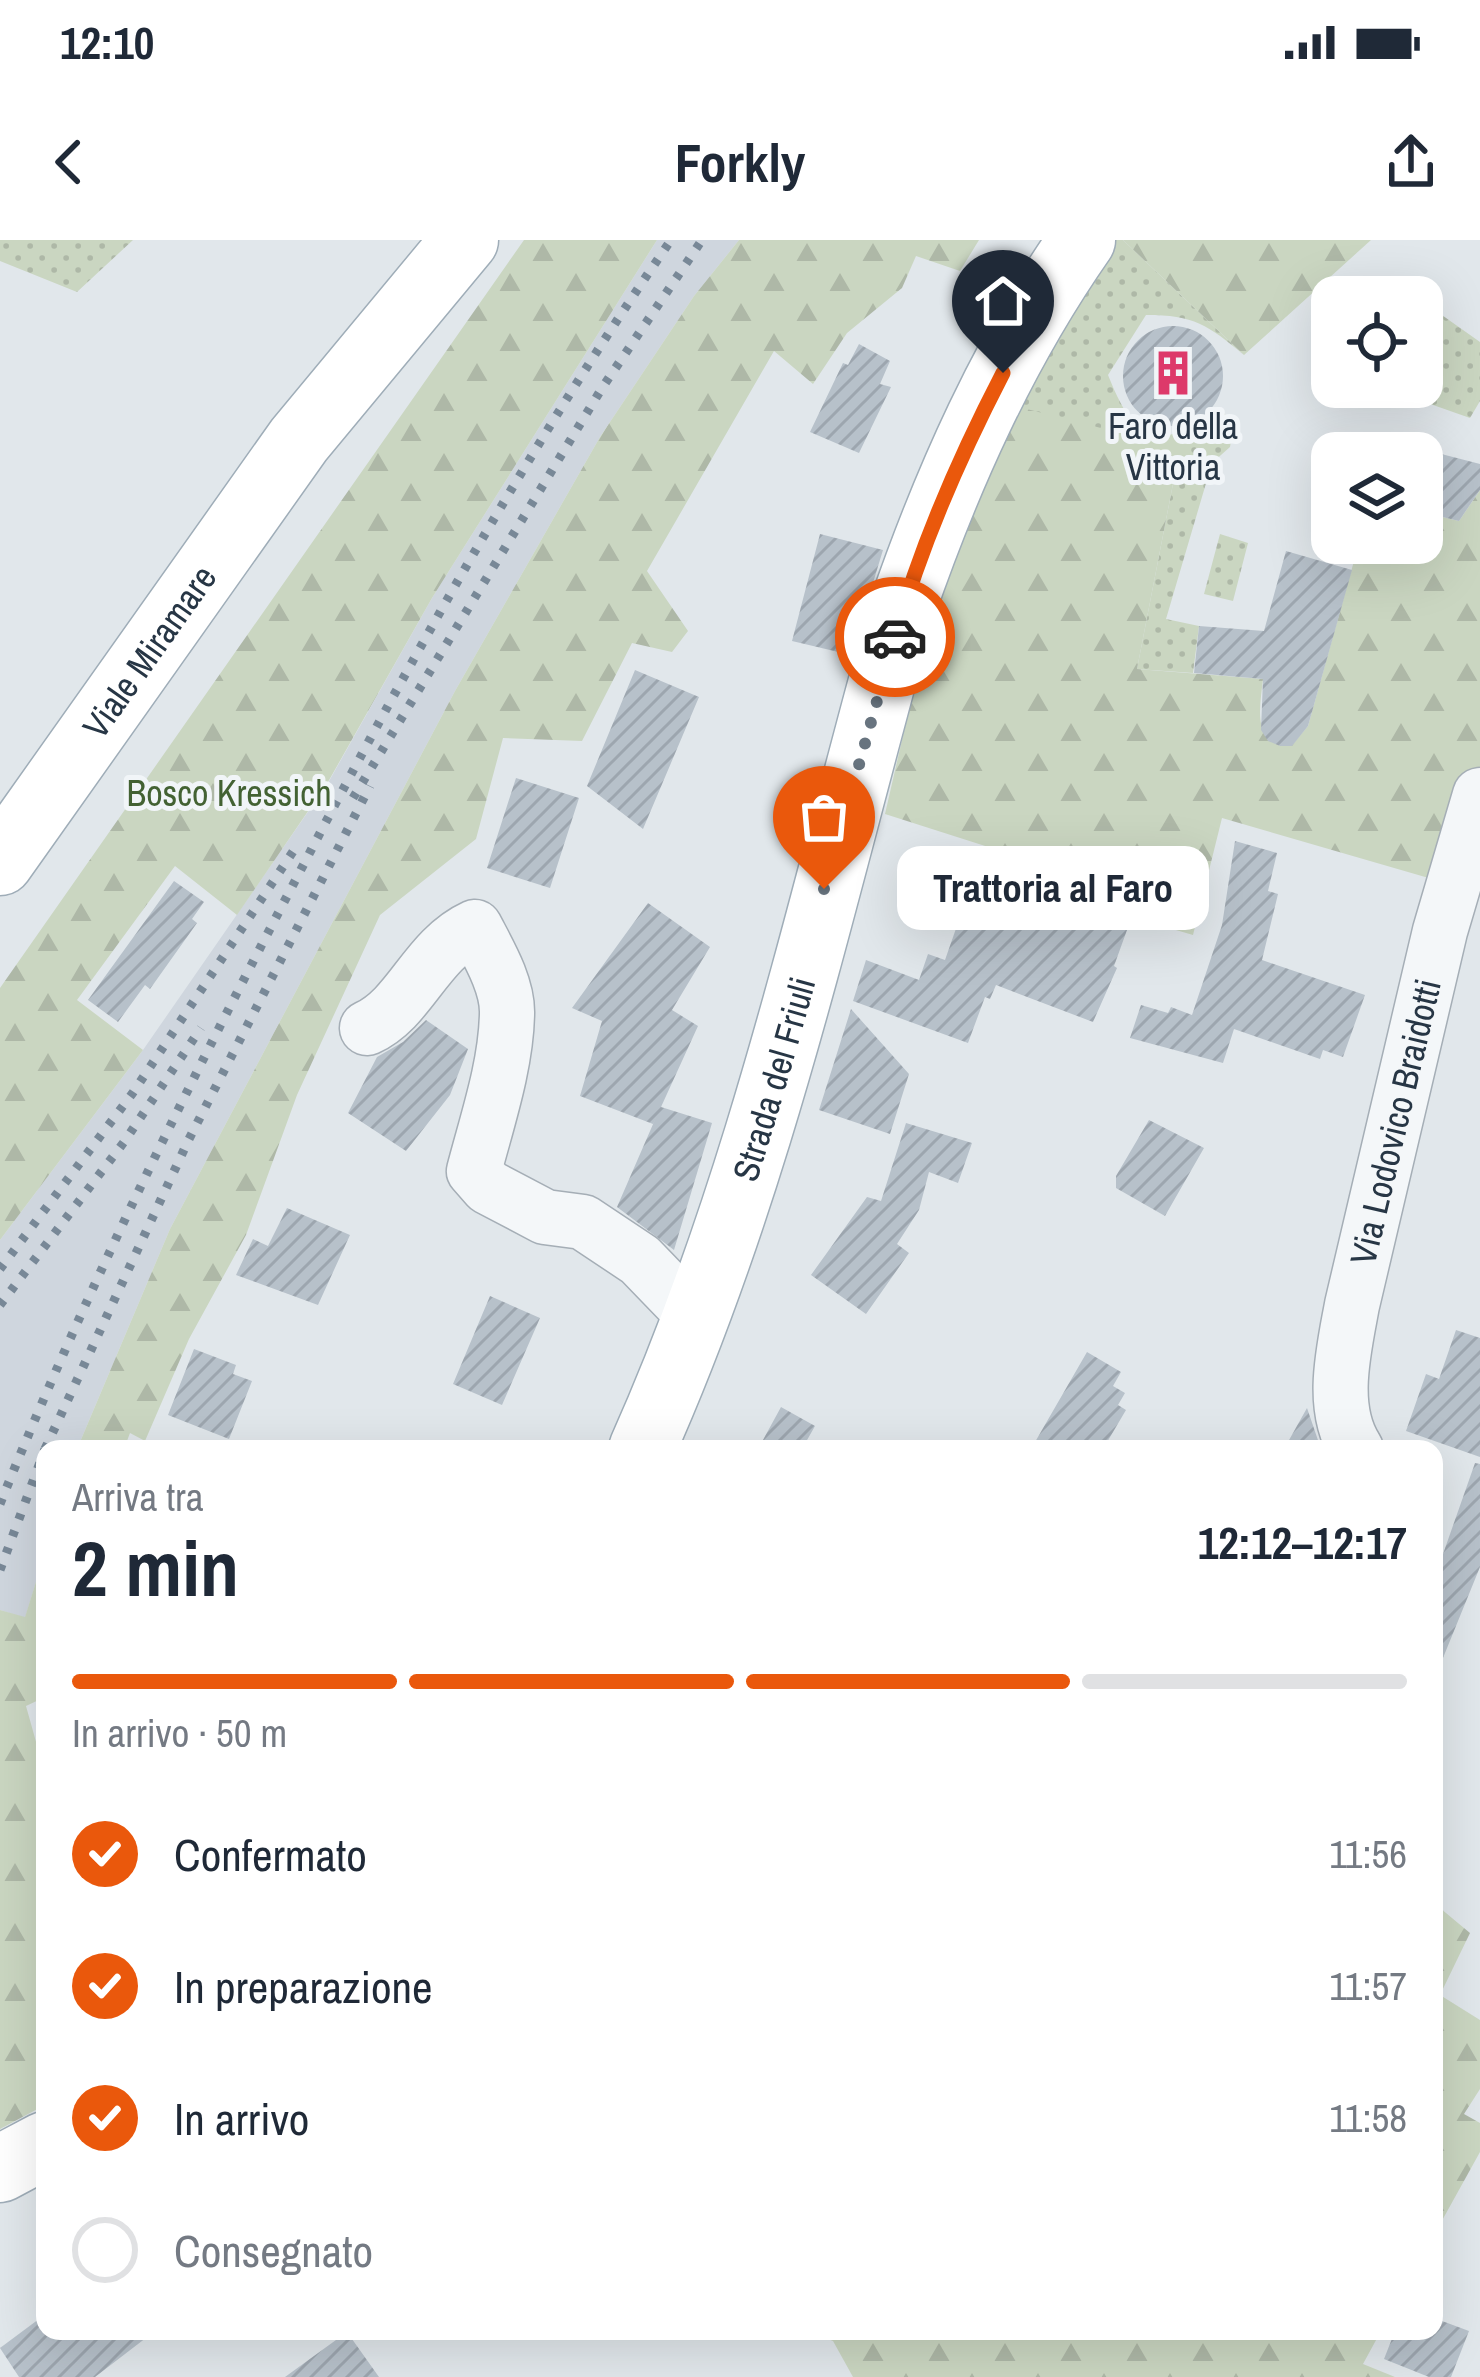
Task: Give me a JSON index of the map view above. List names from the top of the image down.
{
  "streets": {
    "main road": ["Viale Miramare", "Strada del Friuli"],
    "street": ["Via Lodovico Braidotti"]
  },
  "parks": ["Bosco Kressich"],
  "places": {
    "building": ["Faro della Vittoria"],
    "other": ["Trattoria al Faro"]
  },
  "page": {
    "status": "12:10",
    "header": "Forkly",
    "bubble": "Trattoria al Faro",
    "heading": ["2 min", "Arriva tra", "12:12–12:17"],
    "bar": "In arrivo · 50 m",
    "list": [
      ["Confermato", "11:56"],
      ["In preparazione", "11:57"],
      ["In arrivo", "11:58"],
      "Consegnato"
    ]
  }
}
